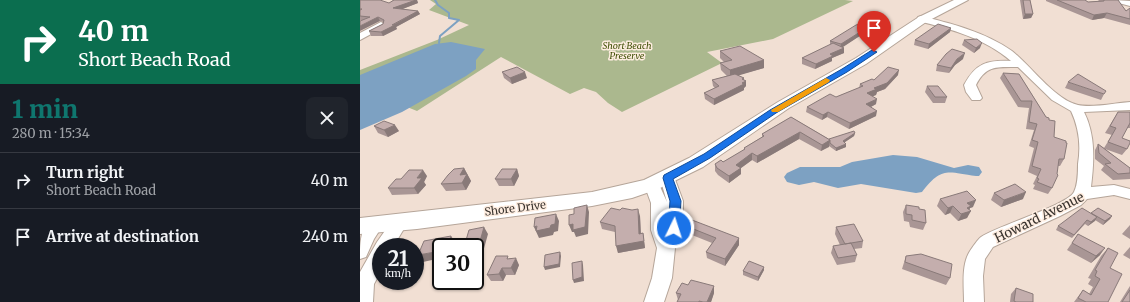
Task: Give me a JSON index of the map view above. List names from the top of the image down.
{
  "streets": {
    "main road": ["Shore Drive"],
    "street": ["Howard Avenue"]
  },
  "parks": ["Short Beach Preserve"],
  "page": {
    "turn": ["40 m", "Short Beach Road"],
    "heading": ["1 min", "280 m · 15:34"],
    "list": [
      {
        "name": "Turn right",
        "note": "Short Beach Road",
        "value": "40 m"
      },
      {
        "name": "Arrive at destination",
        "value": "240 m"
      }
    ],
    "speed": "21 km/h",
    "limit": "30"
  }
}
